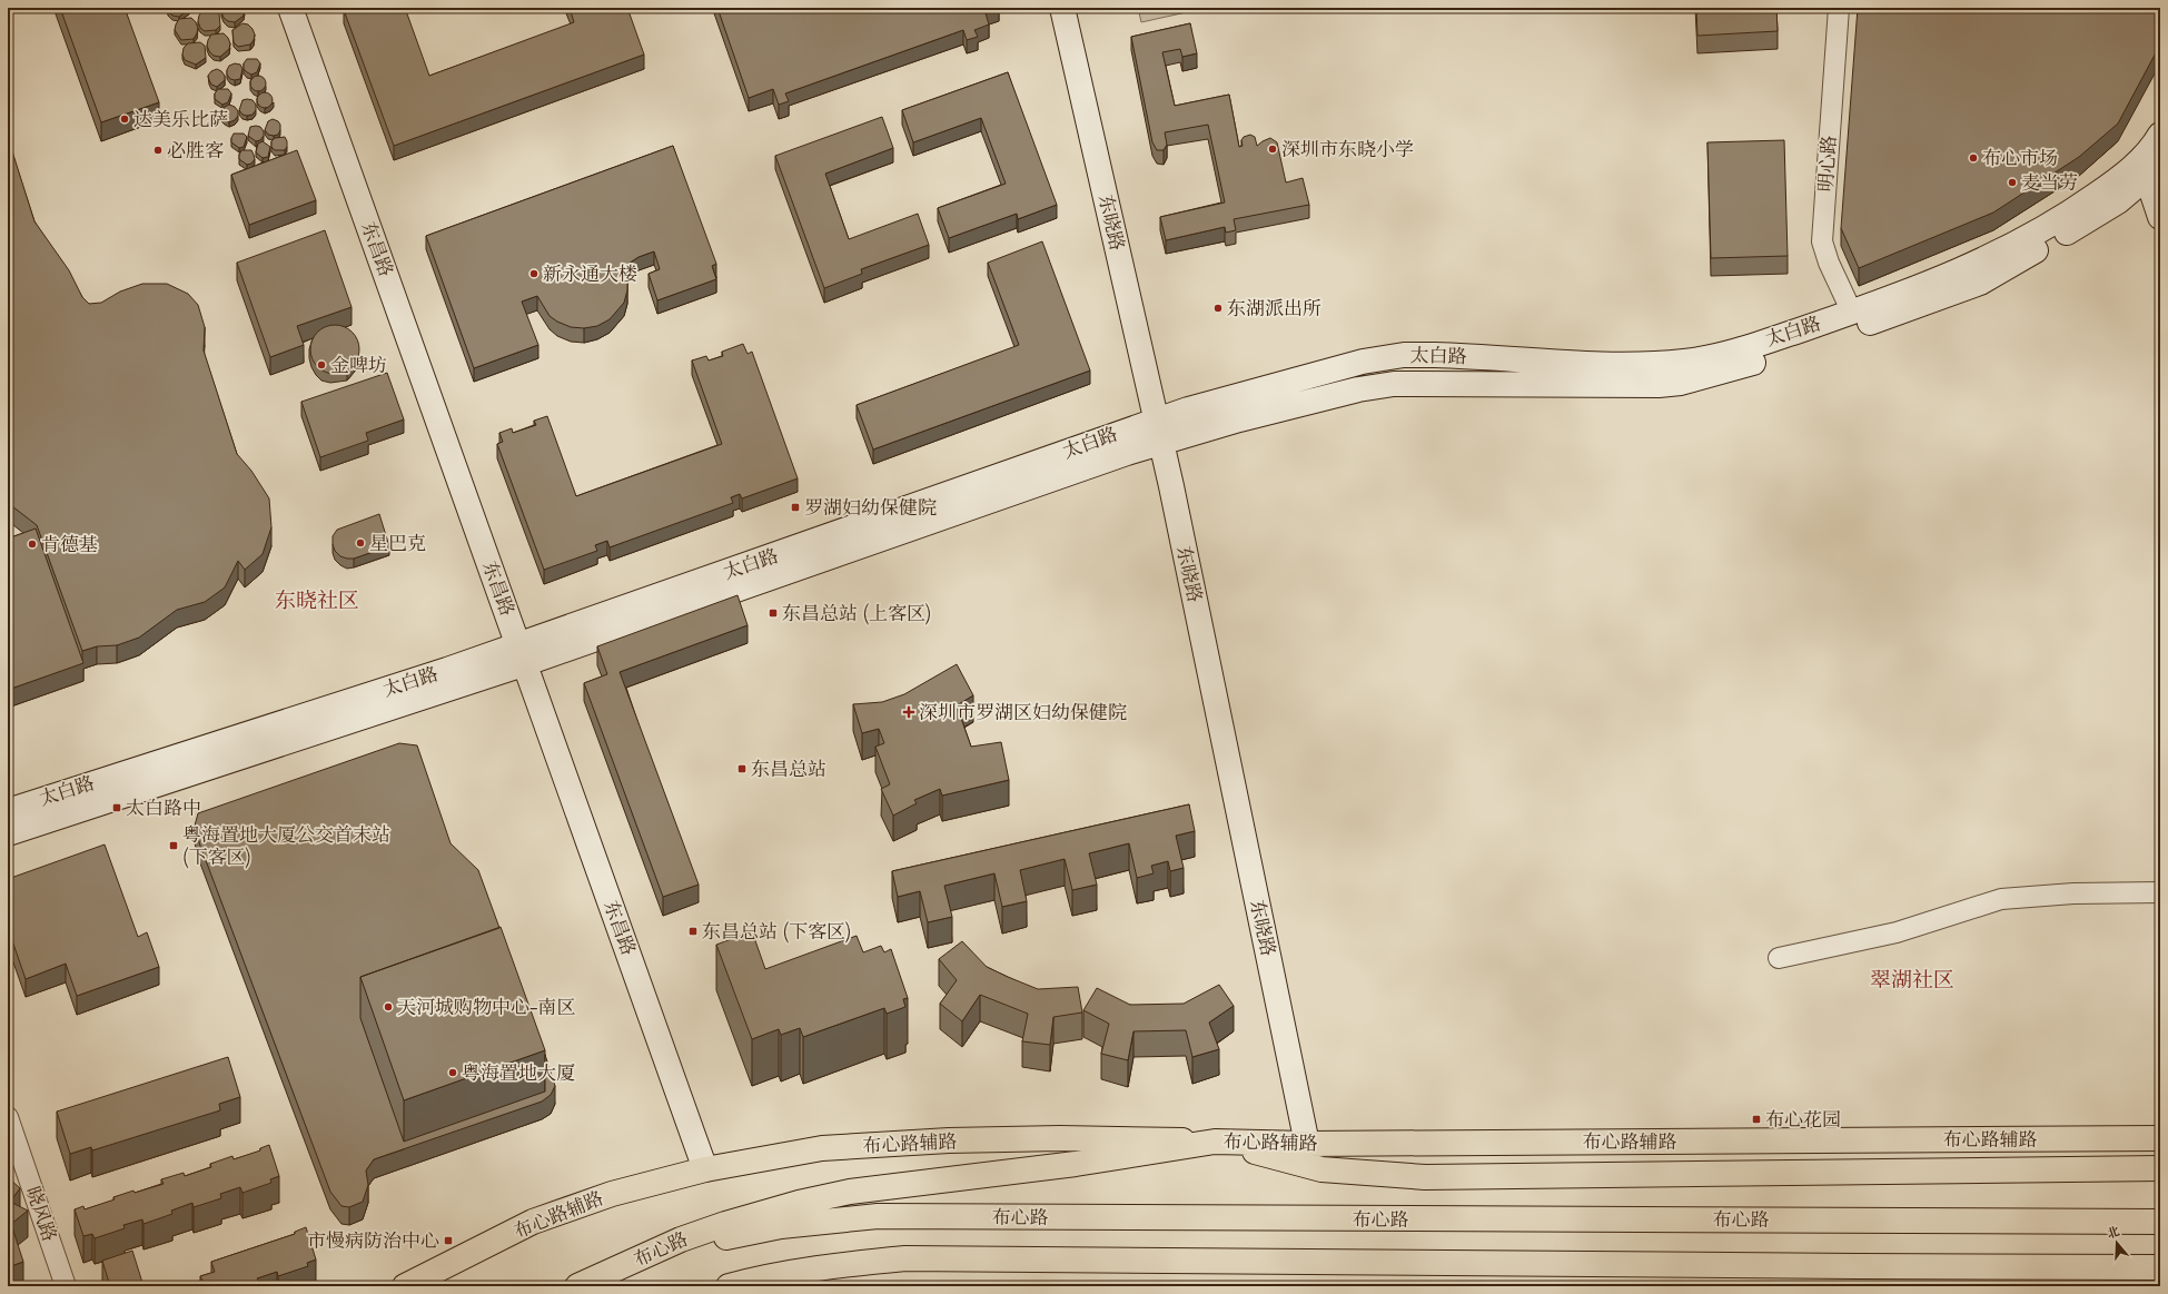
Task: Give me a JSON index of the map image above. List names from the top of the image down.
{
  "streets": {
    "main road": [
      "东晓路",
      "东昌路",
      "太白路",
      "布心路辅路",
      "布心路"
    ],
    "street": ["明心路", "晓风路"]
  },
  "crossings": [
    ["明心路", "太白路"],
    ["东晓路", "太白路"],
    ["东晓路", "布心路辅路"],
    ["东昌路", "太白路"],
    ["东昌路", "布心路辅路"],
    ["布心路辅路", "布心路"]
  ],
  "districts": ["东晓社区", "翠湖社区"],
  "places": {
    "other": [
      "达美乐比萨",
      "深圳市东晓小学",
      "必胜客",
      "布心市场",
      "麦当劳",
      "新永通大楼",
      "东湖派出所",
      "金啤坊",
      "星巴克",
      "肯德基",
      "天河城购物中心-南区",
      "粤海置地大厦"
    ],
    "transit": [
      "罗湖妇幼保健院",
      "东昌总站 (上客区)",
      "东昌总站",
      "太白路中",
      "粤海置地大厦公交首末站 (下客区)",
      "东昌总站 (下客区)",
      "布心花园",
      "市慢病防治中心"
    ],
    "health": ["深圳市罗湖区妇幼保健院"]
  },
  "north": "top"
}
